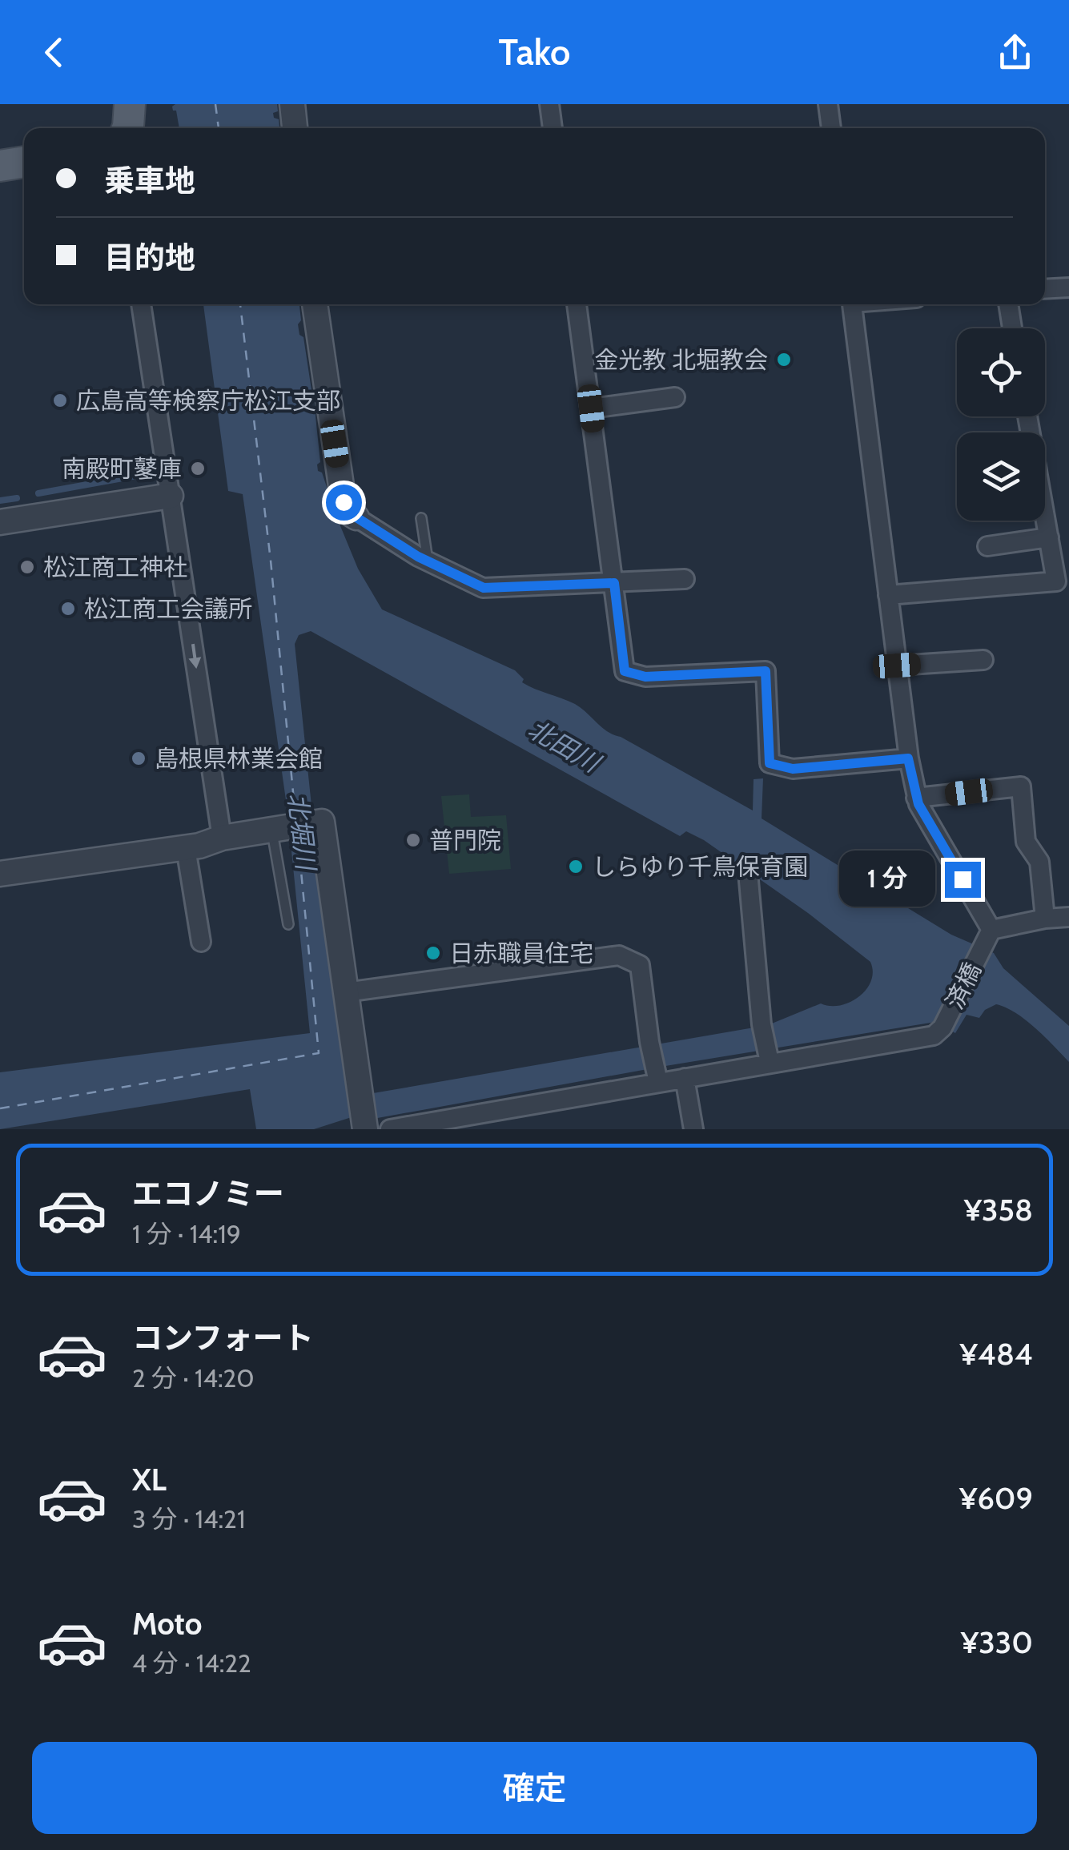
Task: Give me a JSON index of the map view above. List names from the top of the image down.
{
  "streets": {
    "street": ["済橋"]
  },
  "water": ["北田川", "北堀川"],
  "places": [
    "金光教 北堀教会",
    "広島高等検察庁松江支部",
    "南殿町鼕庫",
    "松江商工神社",
    "松江商工会議所",
    "島根県林業会館",
    "普門院",
    "しらゆり千鳥保育園",
    "日赤職員住宅"
  ],
  "page": {
    "header": "Tako",
    "banner": ["乗車地", "目的地"],
    "bubble": "1 分",
    "list": [
      {
        "name": "エコノミー",
        "note": "1 分 · 14:19",
        "value": "¥358"
      },
      {
        "name": "コンフォート",
        "note": "2 分 · 14:20",
        "value": "¥484"
      },
      {
        "name": "XL",
        "note": "3 分 · 14:21",
        "value": "¥609"
      },
      {
        "name": "Moto",
        "note": "4 分 · 14:22",
        "value": "¥330"
      }
    ],
    "buttons": "確定"
  }
}
